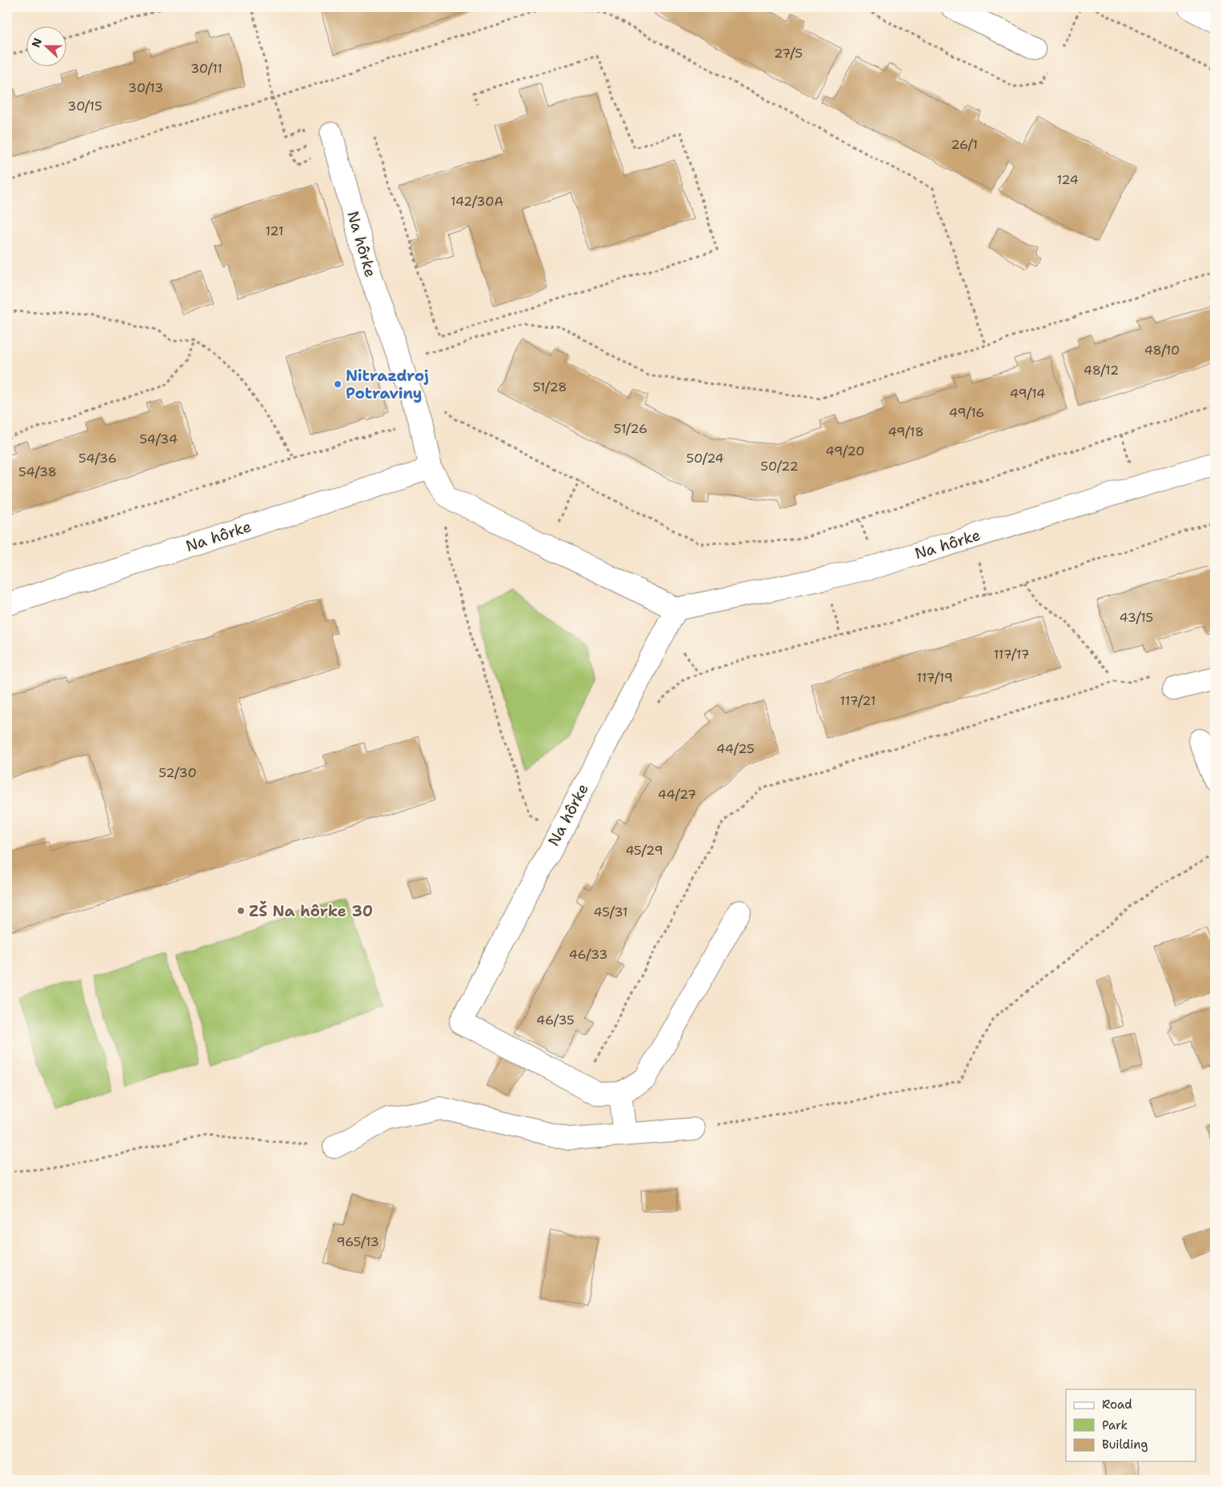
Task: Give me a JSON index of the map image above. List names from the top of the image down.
{
  "streets": {
    "street": ["Na hôrke"]
  },
  "places": ["Nitrazdroj Potraviny", "ZŠ Na hôrke 30"],
  "house_numbers": [
    "27/5",
    "30/11",
    "30/13",
    "30/15",
    "26/1",
    "124",
    "142/30A",
    "121",
    "48/10",
    "48/12",
    "51/28",
    "49/14",
    "49/16",
    "51/26",
    "49/18",
    "54/34",
    "49/20",
    "54/36",
    "50/24",
    "50/22",
    "54/38",
    "43/15",
    "117/17",
    "117/19",
    "117/21",
    "44/25",
    "52/30",
    "44/27",
    "45/29",
    "45/31",
    "46/33",
    "46/35",
    "965/13"
  ],
  "legend": ["Road", "Park", "Building"],
  "north": "left"
}
